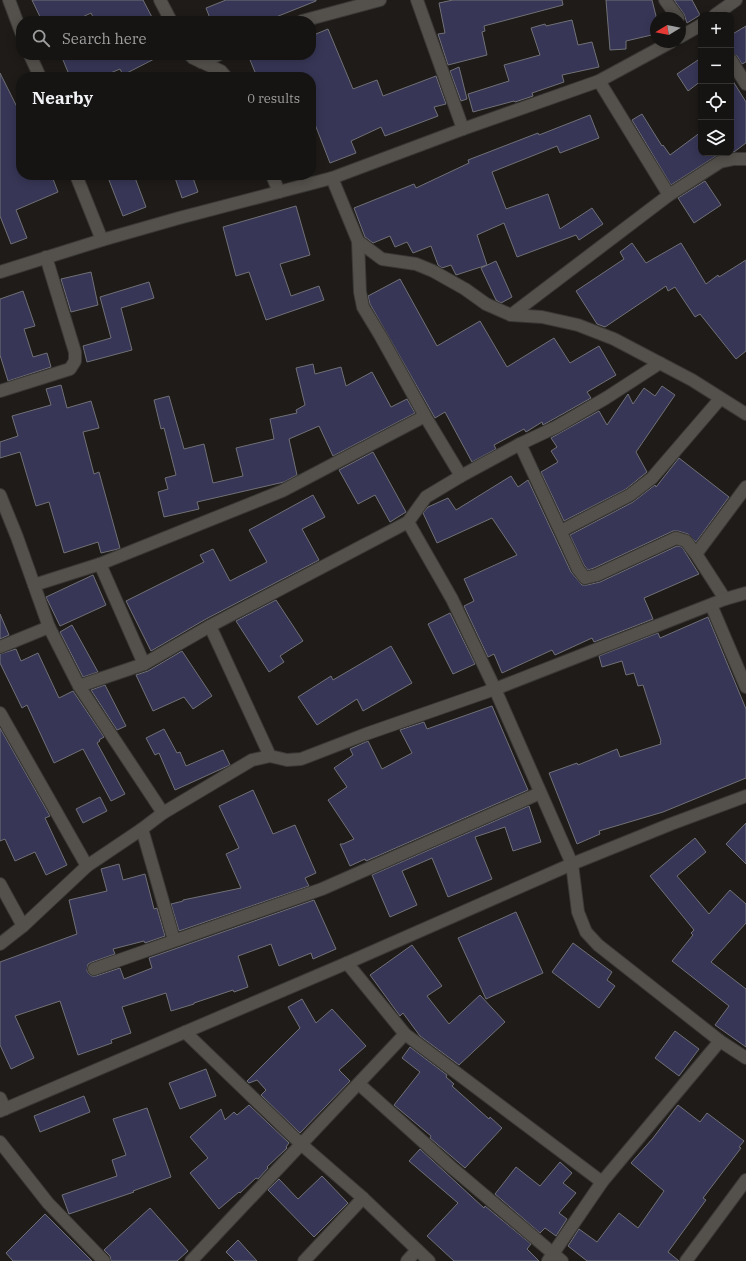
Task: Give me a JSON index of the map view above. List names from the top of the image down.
{
  "north": "left",
  "page": {
    "map_buttons": ["+", "−"],
    "search": "Search here",
    "heading": ["Nearby", "0 results"]
  }
}
